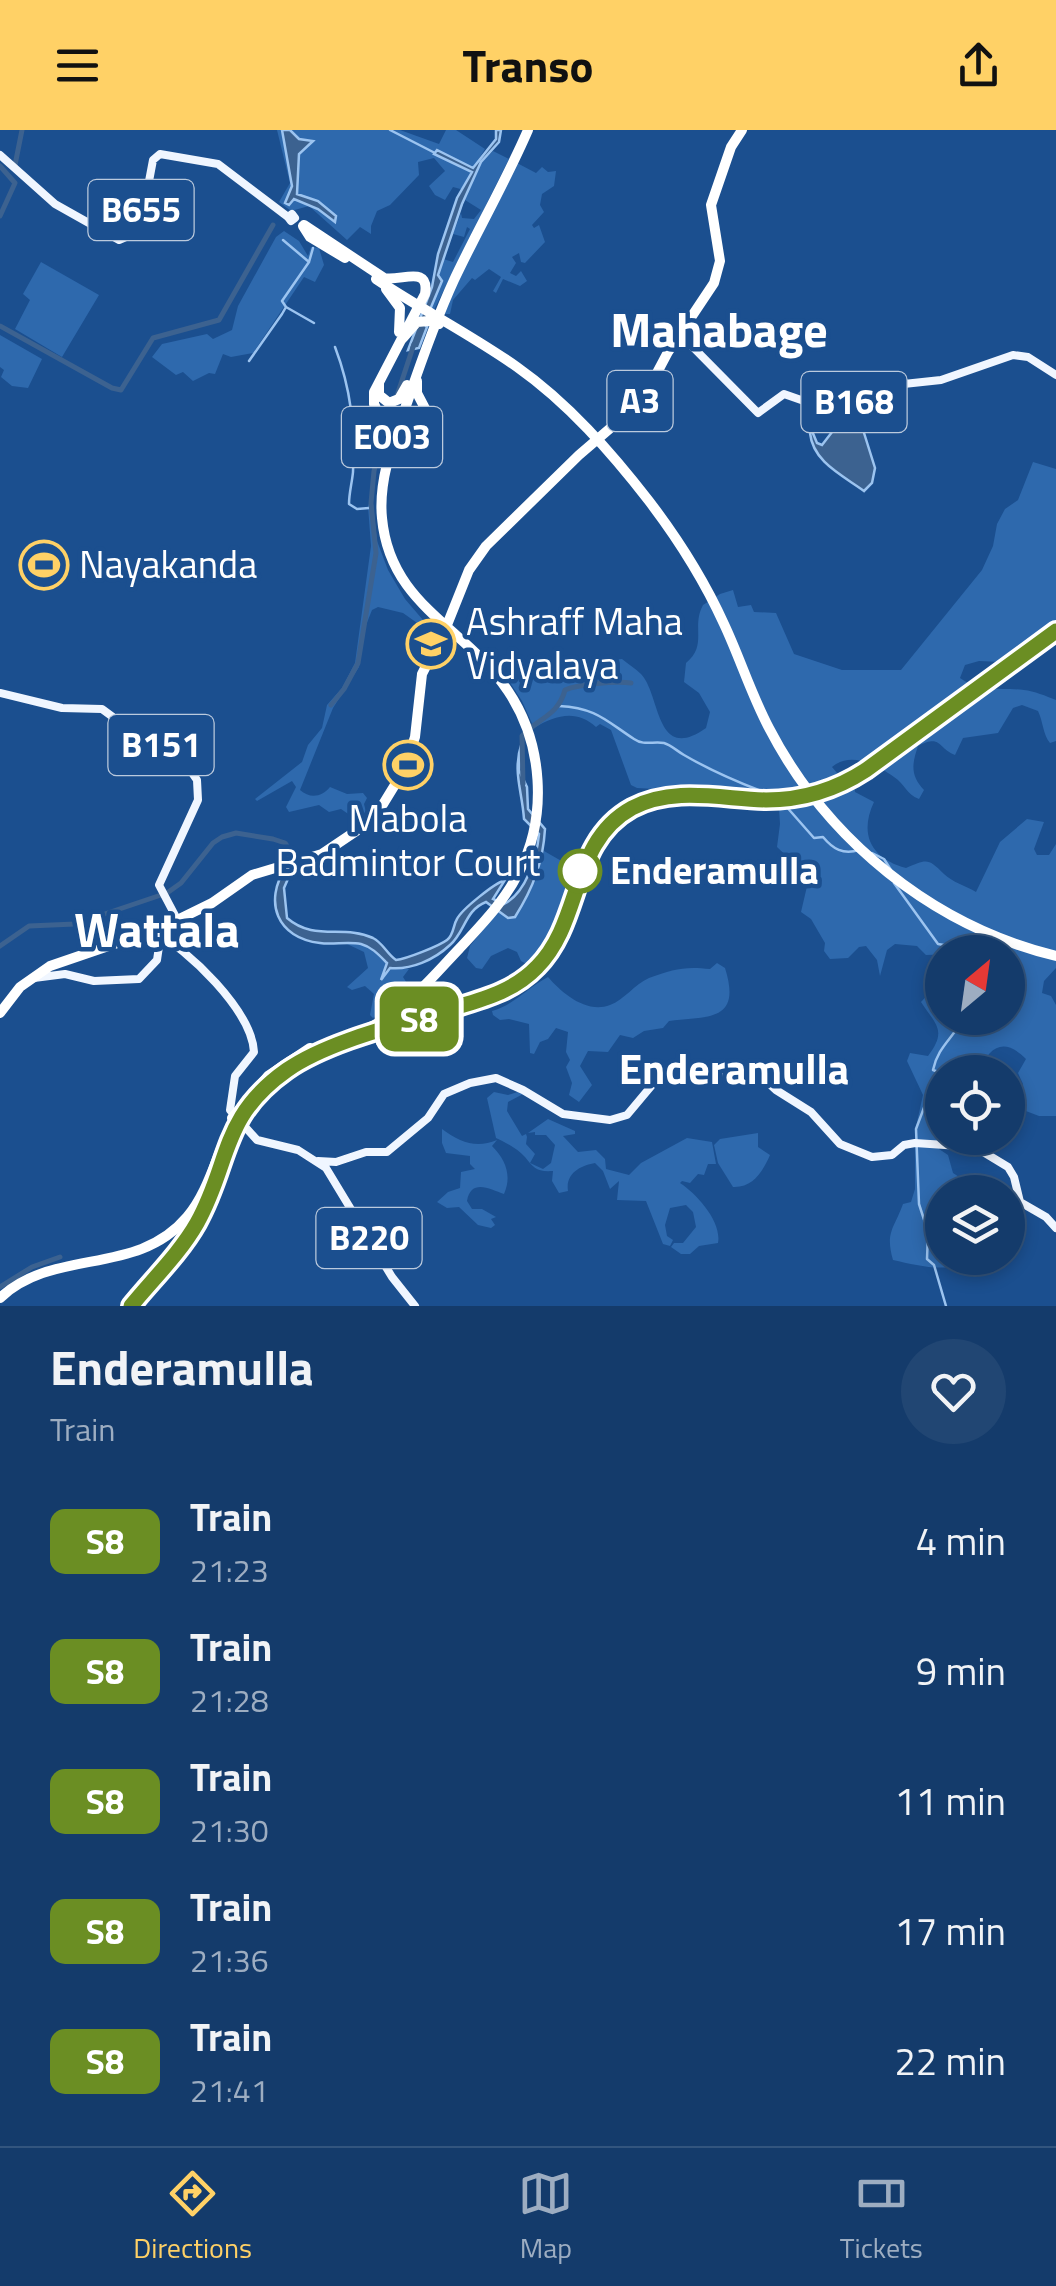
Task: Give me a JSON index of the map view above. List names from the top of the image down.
{
  "streets": {
    "highway": ["A3", "E003"],
    "main road": [
      "B655",
      "B168",
      "B151",
      "B220"
    ]
  },
  "crossings": [
    ["A3", "B168"],
    ["A3", "B151"]
  ],
  "districts": ["Mahabage", "Wattala", "Enderamulla"],
  "places": {
    "sports": ["Nayakanda", "Mabola Badmintor Court"],
    "school or university": ["Ashraff Maha Vidyalaya"],
    "other": ["Enderamulla"]
  },
  "north": "top right",
  "page": {
    "header": "Transo",
    "on_map": "S8",
    "heading": ["Enderamulla", "Train"],
    "list": [
      {
        "mark": "S8",
        "name": "Train",
        "note": "21:23",
        "value": "4 min"
      },
      {
        "mark": "S8",
        "name": "Train",
        "note": "21:28",
        "value": "9 min"
      },
      {
        "mark": "S8",
        "name": "Train",
        "note": "21:30",
        "value": "11 min"
      },
      {
        "mark": "S8",
        "name": "Train",
        "note": "21:36",
        "value": "17 min"
      },
      {
        "mark": "S8",
        "name": "Train",
        "note": "21:41",
        "value": "22 min"
      }
    ],
    "tabs": ["Directions", "Map", "Tickets"]
  }
}
